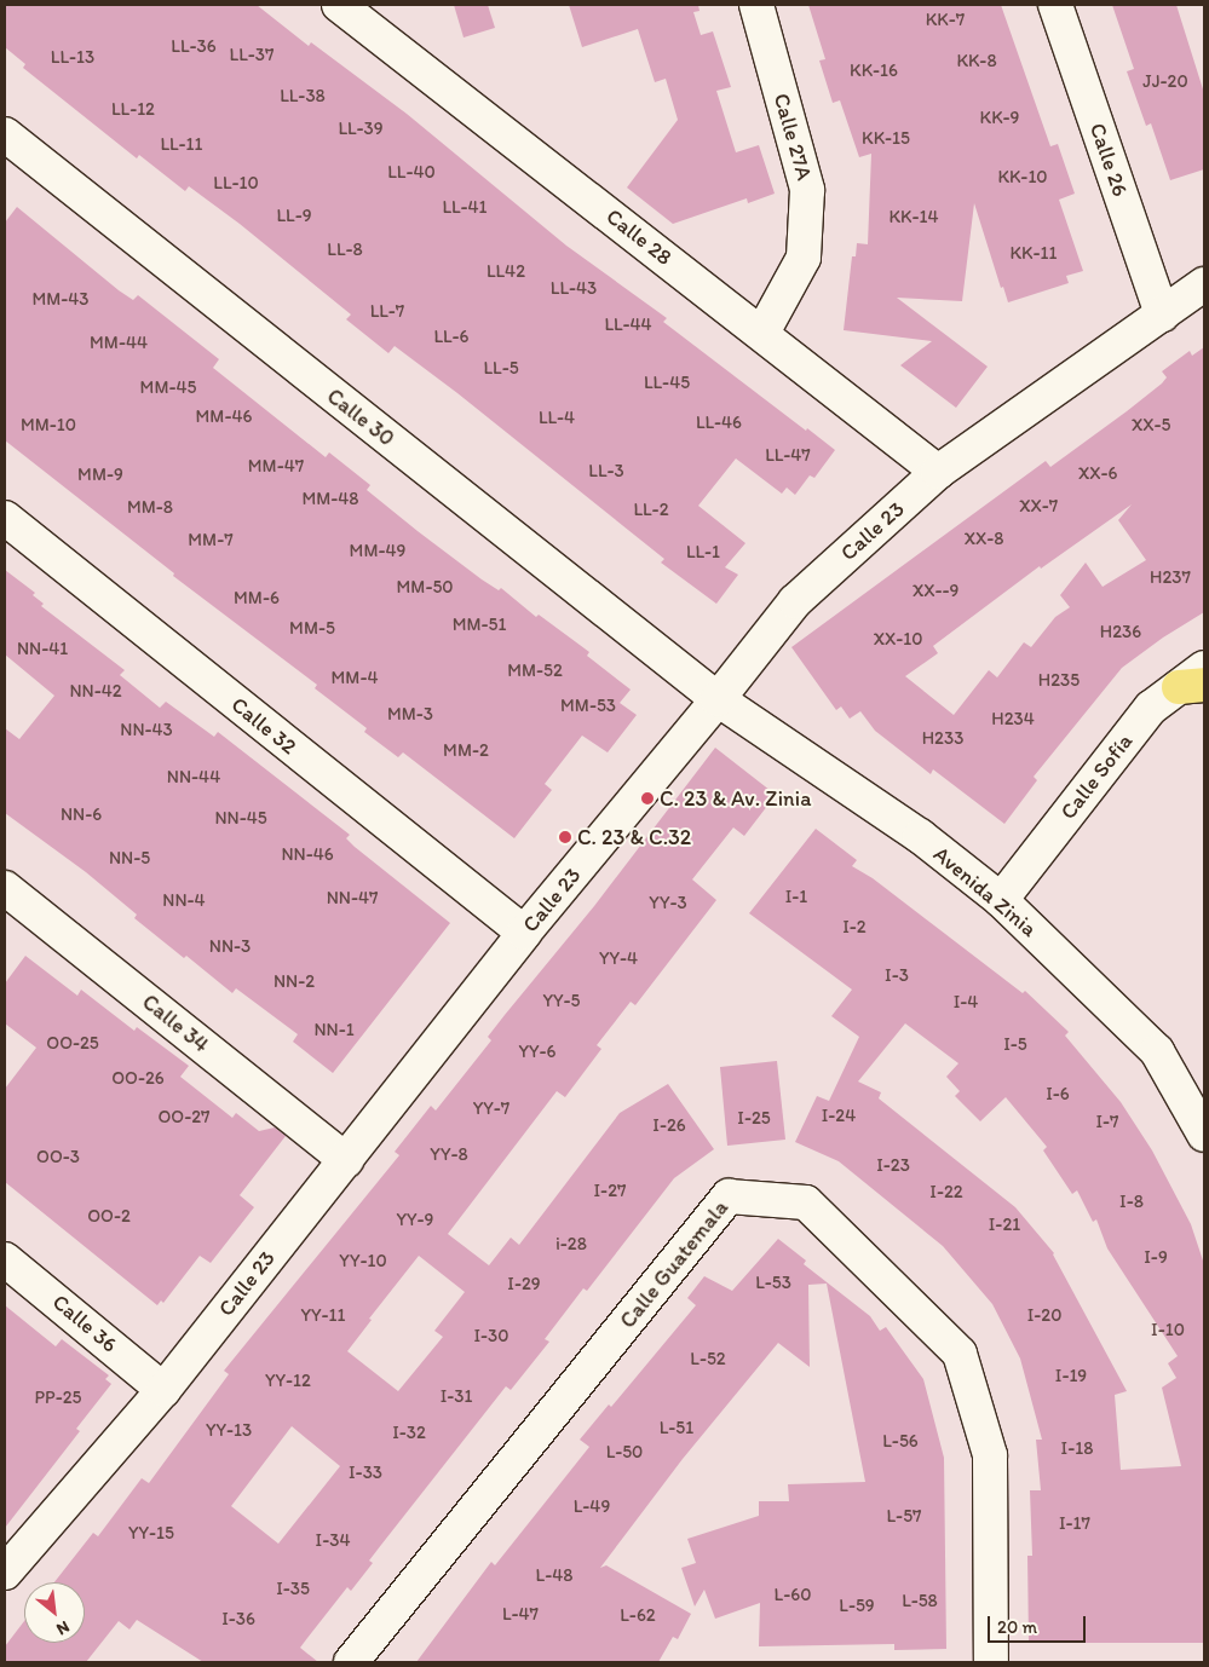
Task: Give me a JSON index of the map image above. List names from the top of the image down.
{
  "streets": {
    "street": [
      "Calle 27A",
      "Calle 26",
      "Calle 28",
      "Calle 30",
      "Calle 23",
      "Calle 32",
      "Calle Sofía",
      "Avenida Zinia",
      "Calle 34",
      "Calle Guatemala",
      "Calle 36"
    ]
  },
  "crossings": [
    ["Calle 27A", "Calle 28"],
    ["Calle 26", "Calle 23"],
    ["Calle 28", "Calle 23"],
    ["Calle 30", "Calle 23"],
    ["Calle 30", "Avenida Zinia"],
    ["Calle 23", "Calle 32"],
    ["Calle 23", "Avenida Zinia"],
    ["Calle 23", "Calle 34"],
    ["Calle 23", "Calle 36"],
    ["Calle Sofía", "Avenida Zinia"]
  ],
  "places": ["C. 23 & Av. Zinia", "C. 23 & C.32"],
  "house_numbers": [
    "KK-7",
    "LL-36",
    "LL-37",
    "LL-13",
    "KK-8",
    "KK-16",
    "JJ-20",
    "LL-38",
    "LL-12",
    "KK-9",
    "LL-39",
    "KK-15",
    "LL-11",
    "LL-40",
    "KK-10",
    "LL-10",
    "LL-41",
    "LL-9",
    "KK-14",
    "LL-8",
    "KK-11",
    "LL42",
    "LL-43",
    "MM-43",
    "LL-7",
    "LL-44",
    "LL-6",
    "MM-44",
    "LL-5",
    "LL-45",
    "MM-45",
    "MM-46",
    "LL-4",
    "LL-46",
    "MM-10",
    "XX-5",
    "LL-47",
    "MM-47",
    "LL-3",
    "XX-6",
    "MM-9",
    "MM-48",
    "XX-7",
    "MM-8",
    "LL-2",
    "XX-8",
    "MM-7",
    "MM-49",
    "LL-1",
    "H237",
    "MM-50",
    "XX--9",
    "MM-6",
    "MM-51",
    "MM-5",
    "H236",
    "XX-10",
    "NN-41",
    "MM-52",
    "MM-4",
    "H235",
    "NN-42",
    "MM-53",
    "MM-3",
    "H234",
    "NN-43",
    "H233",
    "MM-2",
    "NN-44",
    "NN-6",
    "NN-45",
    "NN-46",
    "NN-5",
    "I-1",
    "NN-47",
    "NN-4",
    "YY-3",
    "I-2",
    "NN-3",
    "YY-4",
    "I-3",
    "NN-2",
    "YY-5",
    "I-4",
    "NN-1",
    "OO-25",
    "I-5",
    "YY-6",
    "OO-26",
    "I-6",
    "YY-7",
    "I-24",
    "OO-27",
    "I-25",
    "I-7",
    "I-26",
    "YY-8",
    "OO-3",
    "I-23",
    "I-27",
    "I-22",
    "I-8",
    "OO-2",
    "YY-9",
    "I-21",
    "i-28",
    "I-9",
    "YY-10",
    "L-53",
    "I-29",
    "YY-11",
    "I-20",
    "I-10",
    "I-30",
    "L-52",
    "I-19",
    "YY-12",
    "I-31",
    "PP-25",
    "L-51",
    "YY-13",
    "I-32",
    "L-56",
    "I-18",
    "L-50",
    "I-33",
    "L-49",
    "L-57",
    "I-17",
    "YY-15",
    "I-34",
    "L-48",
    "I-35",
    "L-60",
    "L-58",
    "L-59",
    "L-47",
    "L-62",
    "I-36"
  ],
  "scale_bar": "20 m",
  "north": "bottom right"
}
